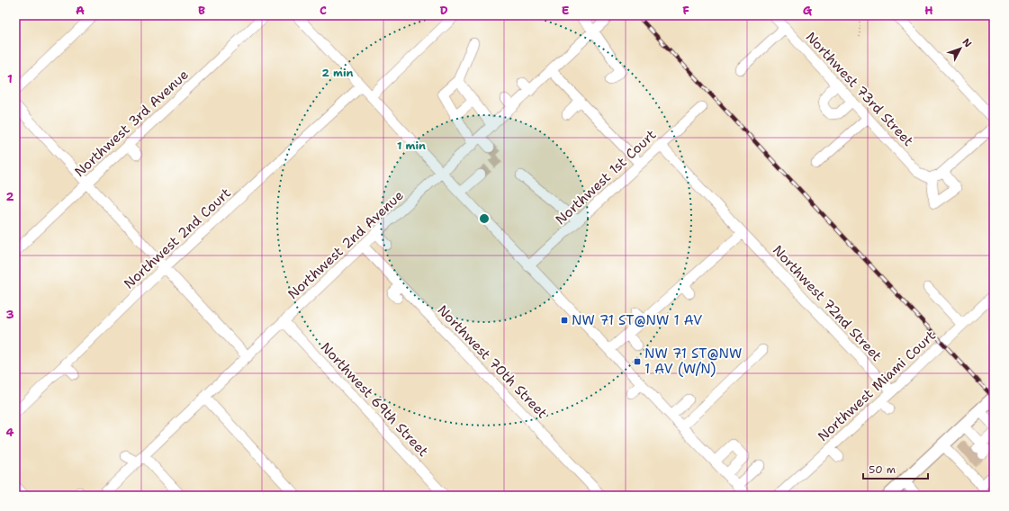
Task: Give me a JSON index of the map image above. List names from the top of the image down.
{
  "streets": {
    "street": [
      "Northwest 73rd Street",
      "Northwest 3rd Avenue",
      "Northwest 1st Court",
      "Northwest 2nd Court",
      "Northwest 2nd Avenue",
      "Northwest 72nd Street",
      "Northwest 70th Street",
      "Northwest Miami Court",
      "Northwest 69th Street"
    ]
  },
  "crossings": [
    ["Northwest 1st Court", "Northwest 72nd Street"],
    ["Northwest 2nd Avenue", "Northwest 70th Street"],
    ["Northwest 2nd Avenue", "Northwest 69th Street"],
    ["Northwest 72nd Street", "Northwest Miami Court"]
  ],
  "places": {
    "transit": ["NW 71 ST@NW 1 AV", "NW 71 ST@NW 1 AV (W/N)"]
  },
  "scale_bar": "50 m",
  "north": "top right",
  "grid": {
    "columns": [
      "A",
      "B",
      "C",
      "D",
      "E",
      "F",
      "G",
      "H"
    ],
    "rows": [
      "1",
      "2",
      "3",
      "4"
    ]
  },
  "rings": ["2 min", "1 min"]
}
